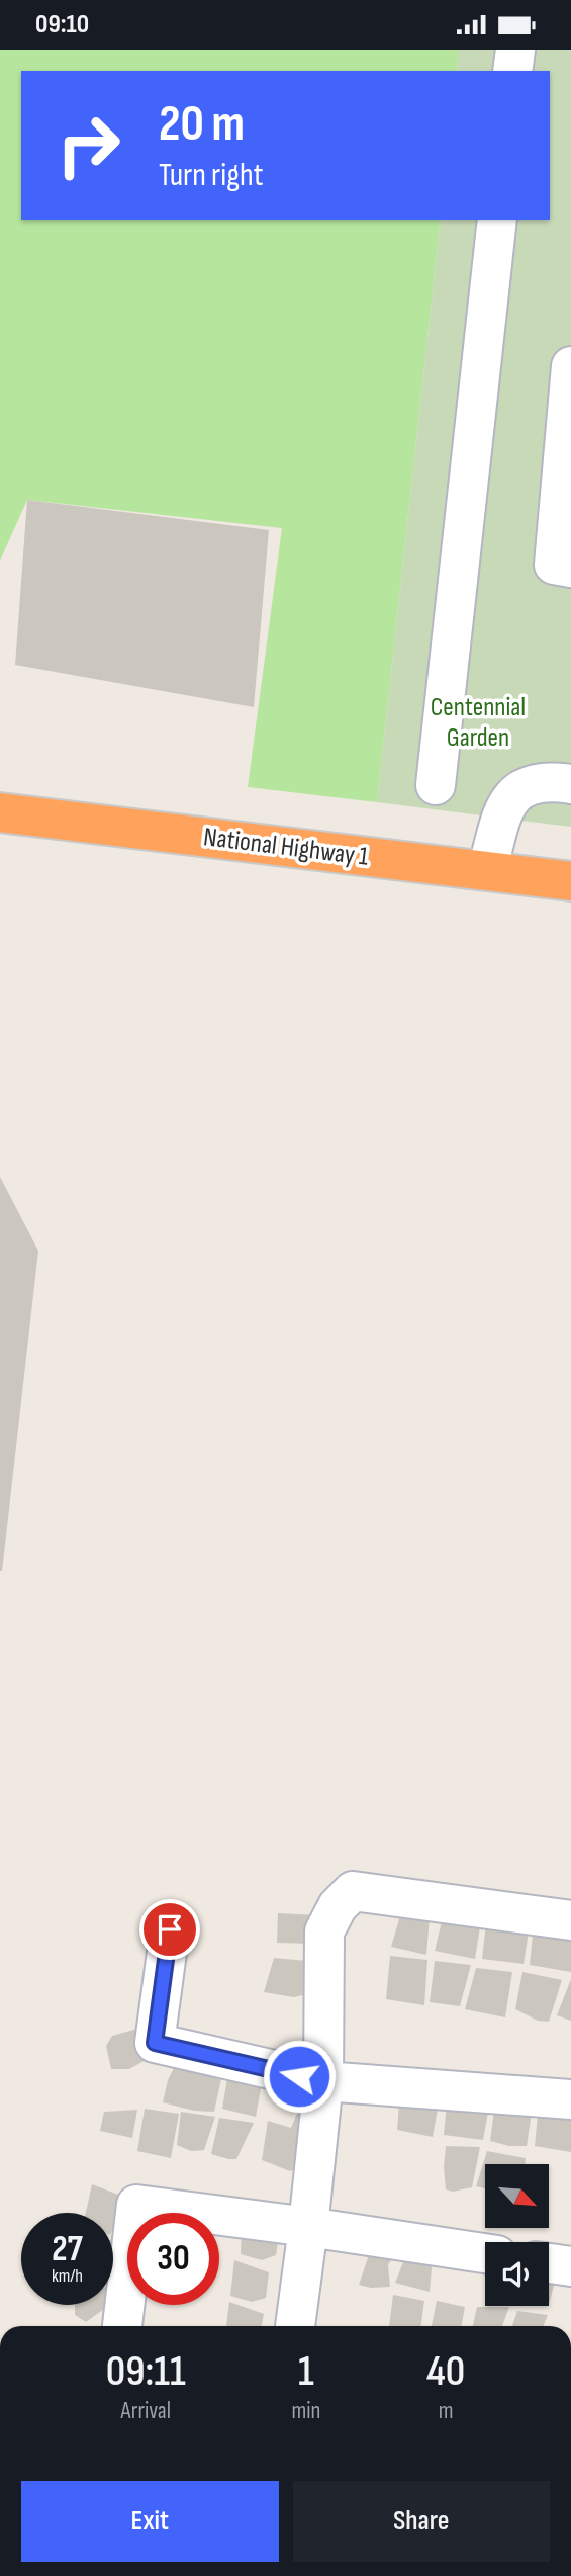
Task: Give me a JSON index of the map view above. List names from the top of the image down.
{
  "streets": {
    "highway": ["National Highway 1"]
  },
  "parks": ["Centennial Garden"],
  "north": "bottom right",
  "page": {
    "status": "09:10",
    "turn": ["20 m", "Turn right"],
    "speed": "27 km/h",
    "limit": "30",
    "eta": [
      "09:11",
      "Arrival",
      "1",
      "min",
      "40",
      "m"
    ],
    "buttons": ["Exit", "Share"]
  }
}
